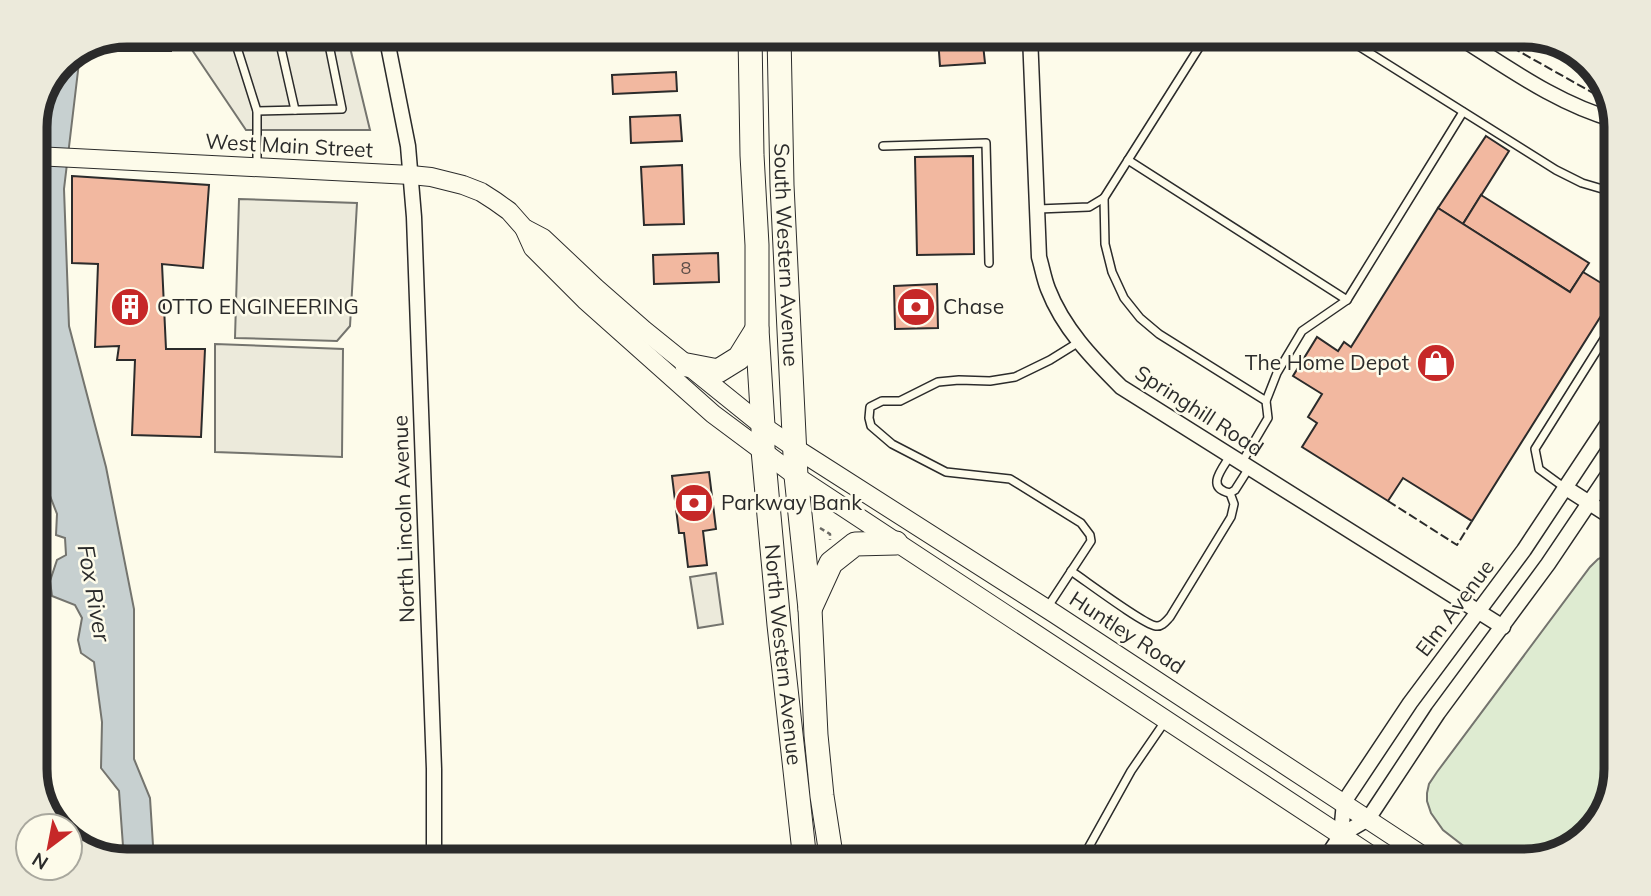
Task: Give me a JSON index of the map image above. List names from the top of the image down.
{
  "streets": {
    "main road": ["South Western Avenue", "North Western Avenue"],
    "street": [
      "West Main Street",
      "Springhill Road",
      "North Lincoln Avenue",
      "Elm Avenue",
      "Huntley Road"
    ]
  },
  "crossings": [
    ["West Main Street", "South Western Avenue"],
    ["West Main Street", "North Lincoln Avenue"],
    ["West Main Street", "Huntley Road"],
    ["West Main Street", "North Western Avenue"],
    ["South Western Avenue", "Huntley Road"],
    ["South Western Avenue", "North Western Avenue"],
    ["Springhill Road", "Elm Avenue"],
    ["Elm Avenue", "Huntley Road"]
  ],
  "water": ["Fox River"],
  "places": {
    "building": ["OTTO ENGINEERING"],
    "bank": ["Chase", "Parkway Bank"],
    "shop": ["The Home Depot"]
  },
  "house_numbers": ["8"],
  "north": "bottom left"
}
